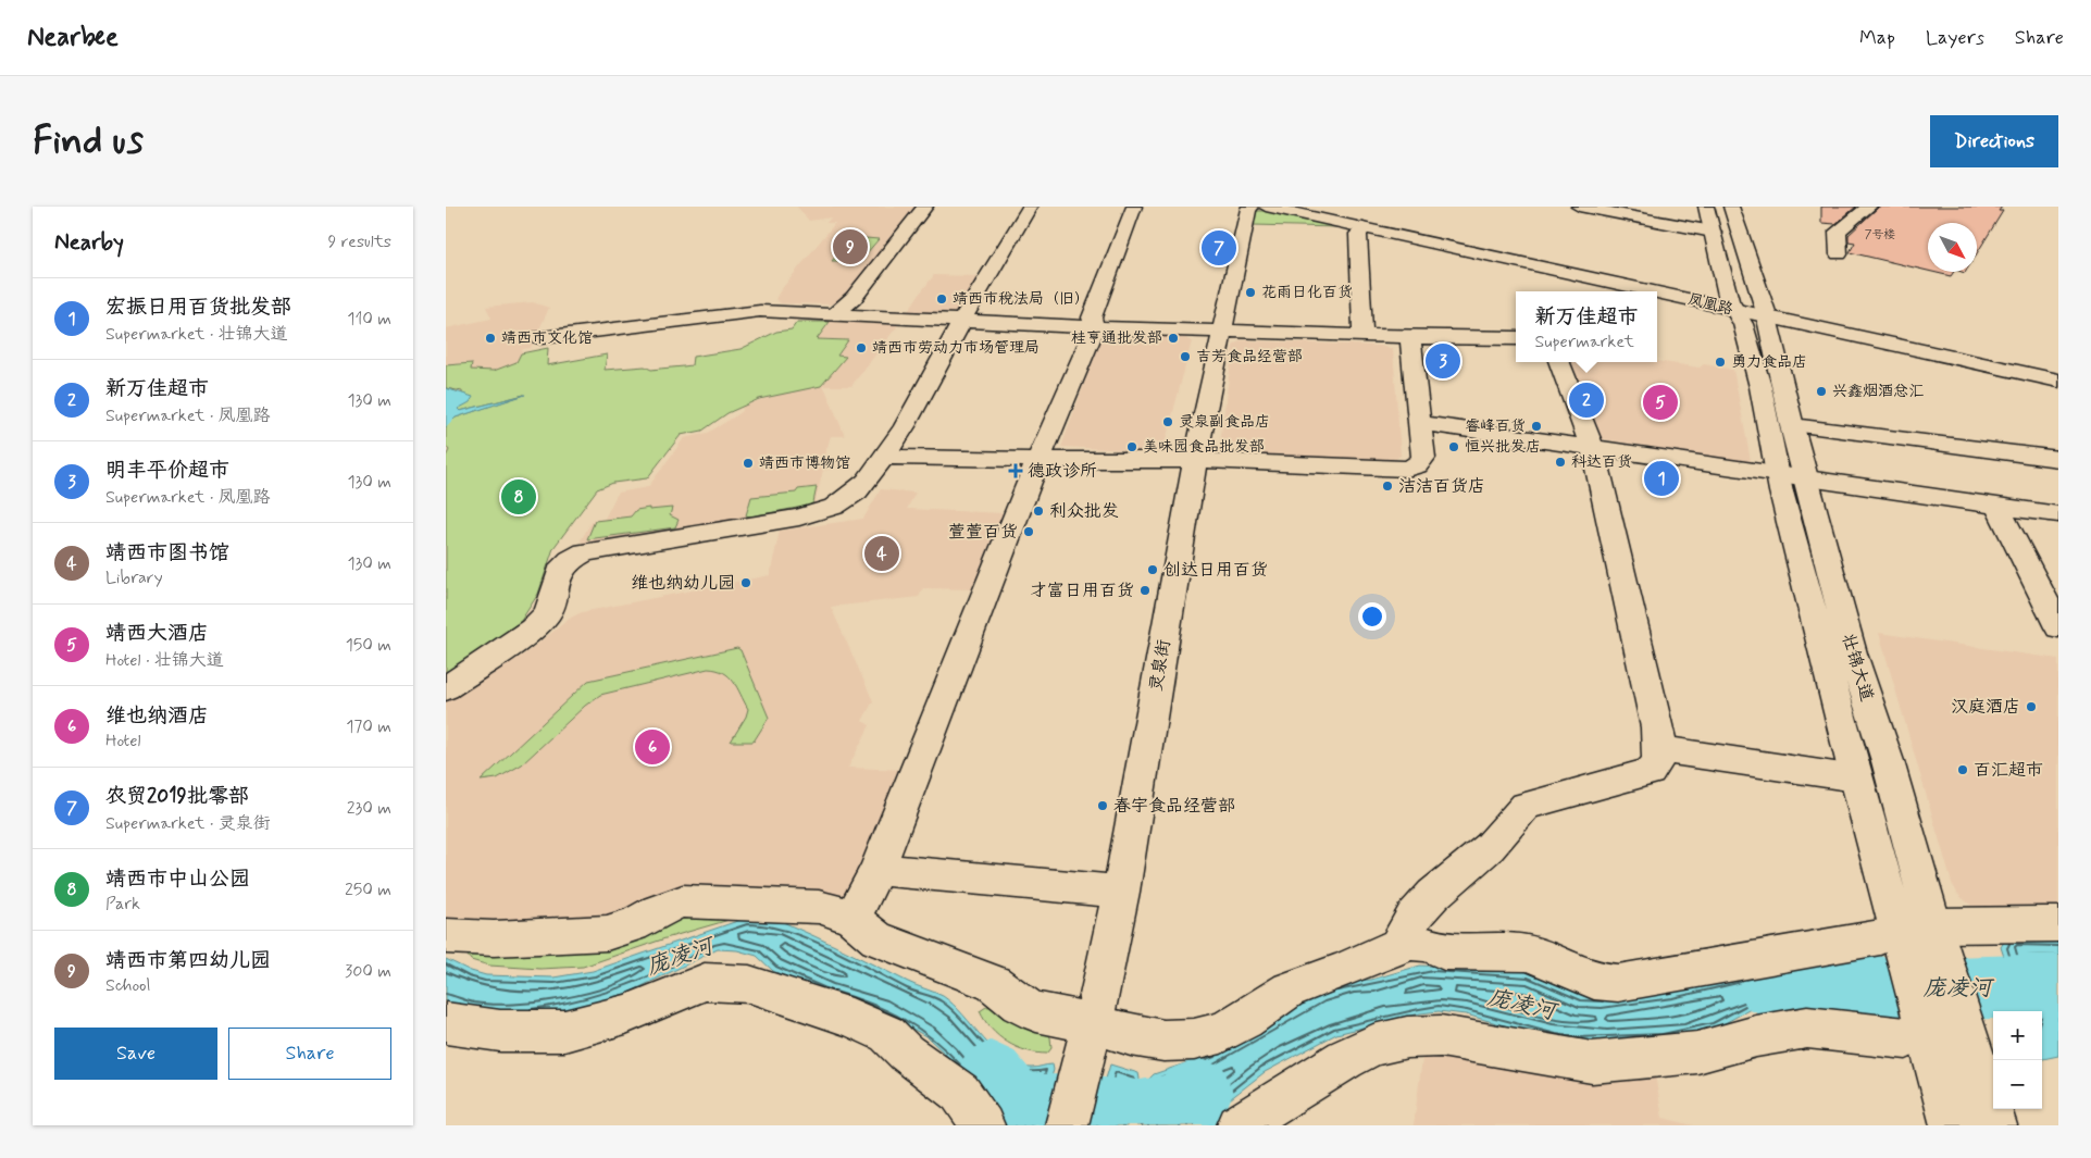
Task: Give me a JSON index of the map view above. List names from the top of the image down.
{
  "streets": {
    "street": ["凤凰路", "灵泉街", "壮锦大道"]
  },
  "crossings": [
    ["凤凰路", "壮锦大道"]
  ],
  "water": ["庞凌河"],
  "places": {
    "other": [
      "花雨日化百货",
      "靖西市税法局（旧）",
      "靖西市文化馆",
      "桂亨通批发部",
      "靖西市劳动力市场管理局",
      "吉芳食品经营部",
      "勇力食品店",
      "兴鑫烟酒总汇",
      "灵泉副食品店",
      "睿峰百货",
      "美味园食品批发部",
      "恒兴批发店",
      "科达百货",
      "靖西市博物馆",
      "洁洁百货店",
      "利众批发",
      "萱萱百货",
      "创达日用百货",
      "维也纳幼儿园",
      "才富日用百货",
      "汉庭酒店",
      "百汇超市",
      "春宇食品经营部"
    ],
    "health": ["德政诊所"]
  },
  "house_numbers": ["7号楼"],
  "north": "bottom right",
  "page": {
    "header": "Nearbee",
    "nav": ["Map", "Layers", "Share"],
    "buttons": [
      "Directions",
      ["Save", "Share"]
    ],
    "title": "Find us",
    "heading": ["Nearby", "9 results"],
    "pins": [
      "9",
      "7",
      "3",
      "2",
      "5",
      "1",
      "8",
      "4",
      "6"
    ],
    "list": [
      {
        "mark": "1",
        "name": "宏振日用百货批发部",
        "note": "Supermarket · 壮锦大道",
        "value": "110 m"
      },
      {
        "mark": "2",
        "name": "新万佳超市",
        "note": "Supermarket · 凤凰路",
        "value": "130 m"
      },
      {
        "mark": "3",
        "name": "明丰平价超市",
        "note": "Supermarket · 凤凰路",
        "value": "130 m"
      },
      {
        "mark": "4",
        "name": "靖西市图书馆",
        "note": "Library",
        "value": "130 m"
      },
      {
        "mark": "5",
        "name": "靖西大酒店",
        "note": "Hotel · 壮锦大道",
        "value": "150 m"
      },
      {
        "mark": "6",
        "name": "维也纳酒店",
        "note": "Hotel",
        "value": "170 m"
      },
      {
        "mark": "7",
        "name": "农贸2019批零部",
        "note": "Supermarket · 灵泉街",
        "value": "230 m"
      },
      {
        "mark": "8",
        "name": "靖西市中山公园",
        "note": "Park",
        "value": "250 m"
      },
      {
        "mark": "9",
        "name": "靖西市第四幼儿园",
        "note": "School",
        "value": "300 m"
      }
    ],
    "popup": ["新万佳超市", "Supermarket"],
    "map_buttons": ["+", "−"]
  }
}
